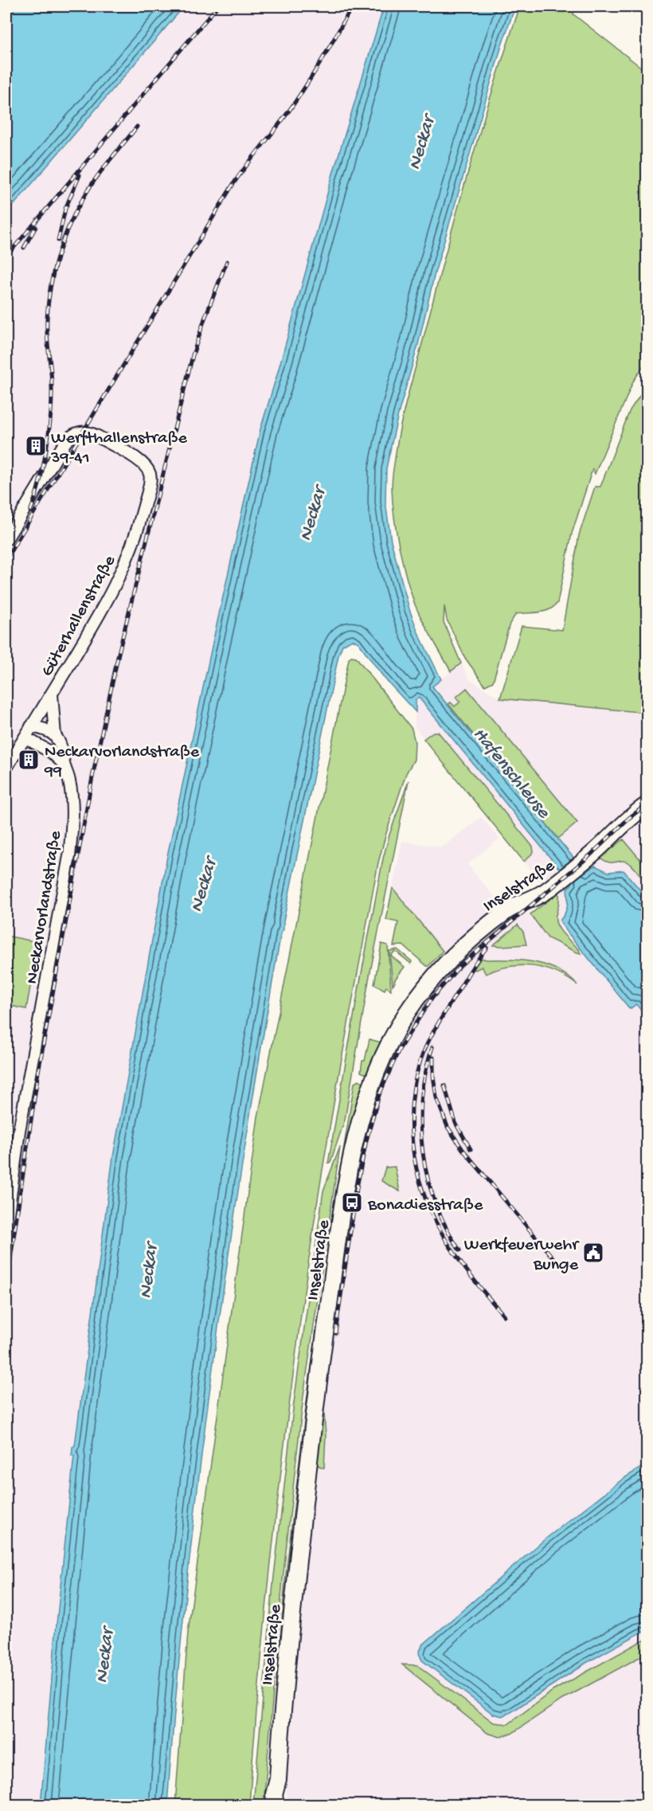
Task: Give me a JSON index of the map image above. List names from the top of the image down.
{
  "streets": {
    "street": ["Güterhallenstraße", "Inselstraße", "Neckarvorlandstraße"]
  },
  "crossings": [
    ["Güterhallenstraße", "Neckarvorlandstraße"]
  ],
  "water": ["Neckar", "Hafenschleuse"],
  "places": {
    "building": ["Werfthallenstraße 39-41", "Neckarvorlandstraße 99"],
    "bus stop": ["Bonadiesstraße"],
    "public building": ["Werkfeuerwehr Bunge"]
  }
}
